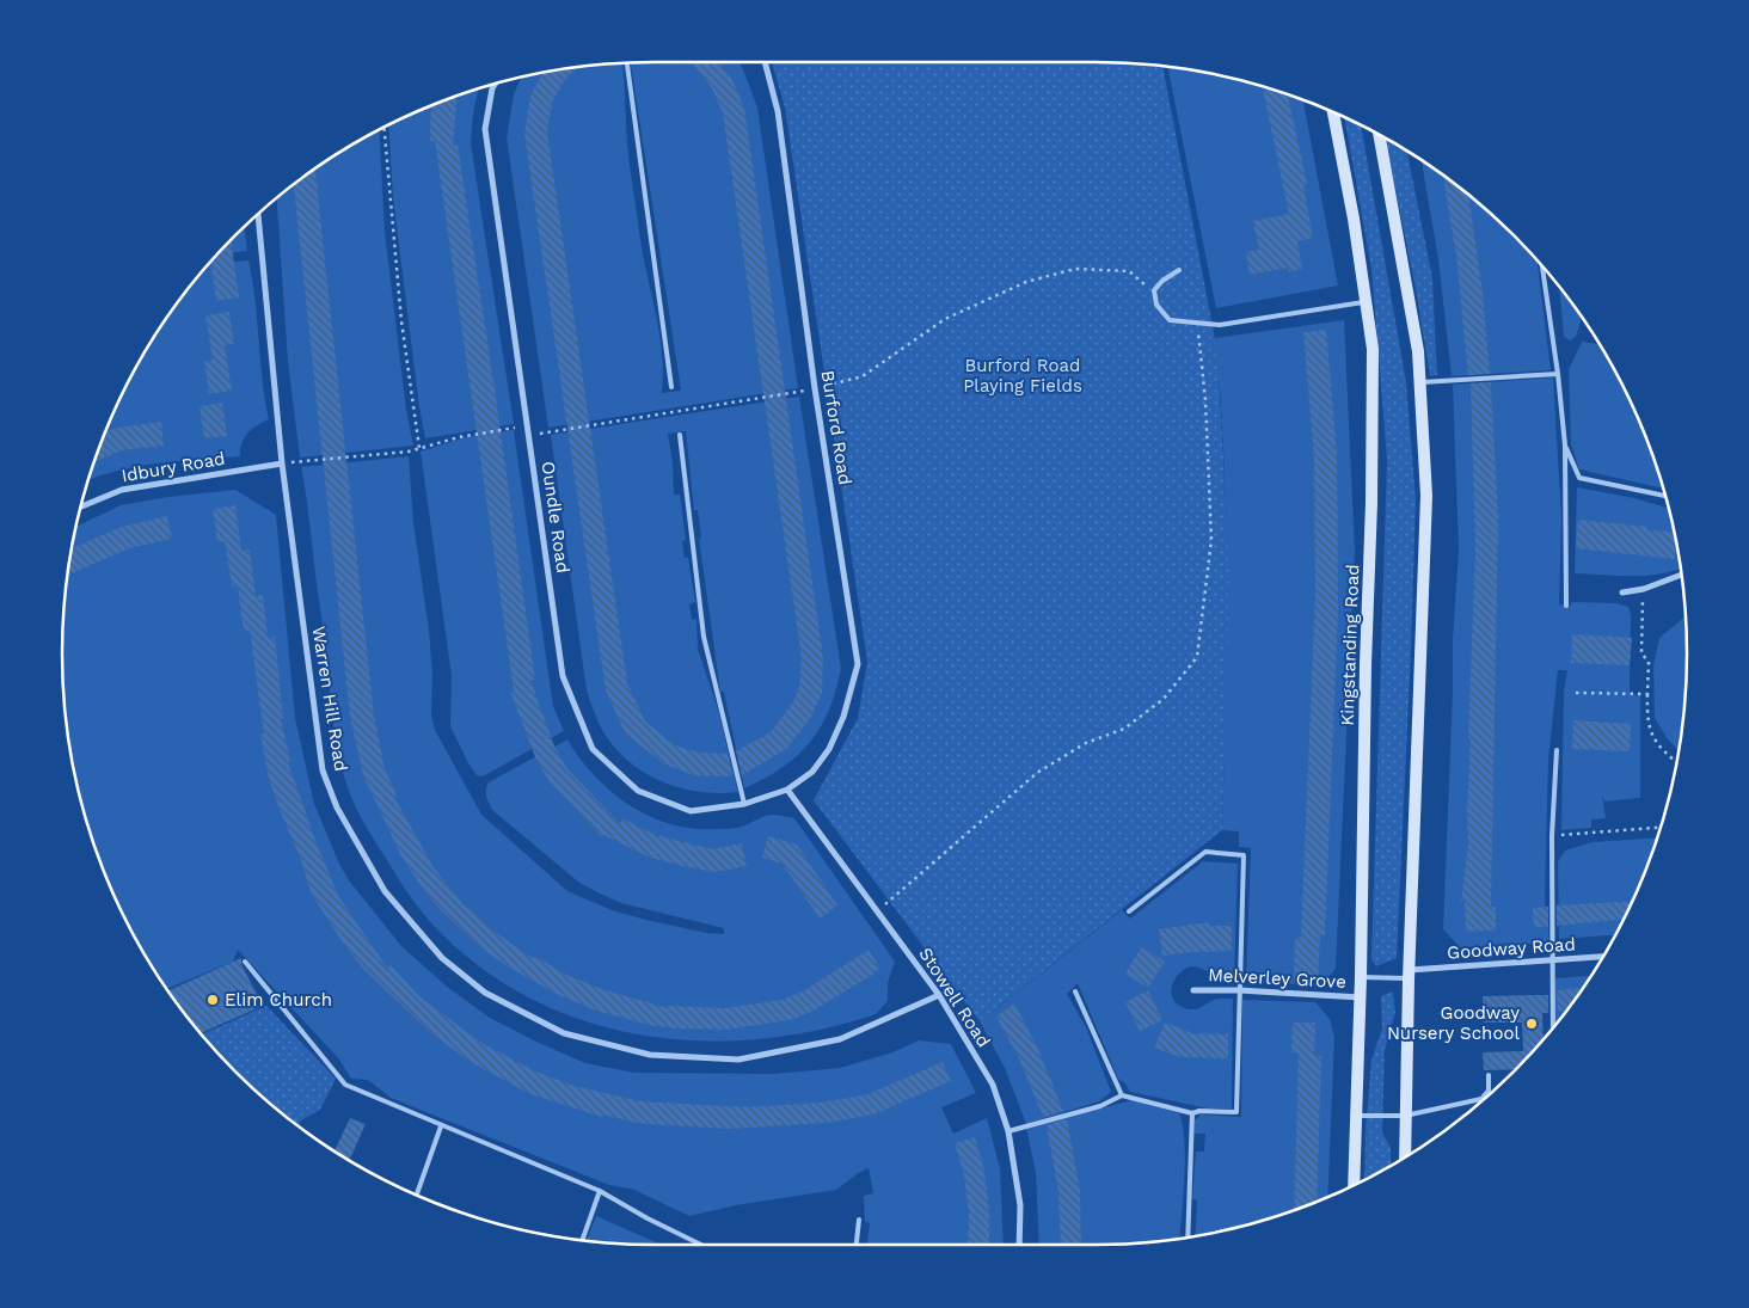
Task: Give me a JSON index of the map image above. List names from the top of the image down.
{
  "streets": {
    "main road": ["Kingstanding Road"],
    "street": [
      "Burford Road",
      "Idbury Road",
      "Oundle Road",
      "Warren Hill Road",
      "Goodway Road",
      "Melverley Grove",
      "Stowell Road"
    ]
  },
  "crossings": [
    ["Burford Road", "Oundle Road"],
    ["Burford Road", "Stowell Road"],
    ["Idbury Road", "Warren Hill Road"],
    ["Oundle Road", "Stowell Road"],
    ["Kingstanding Road", "Melverley Grove"],
    ["Warren Hill Road", "Stowell Road"]
  ],
  "parks": ["Burford Road Playing Fields"],
  "places": ["Elim Church", "Goodway Nursery School"]
}
